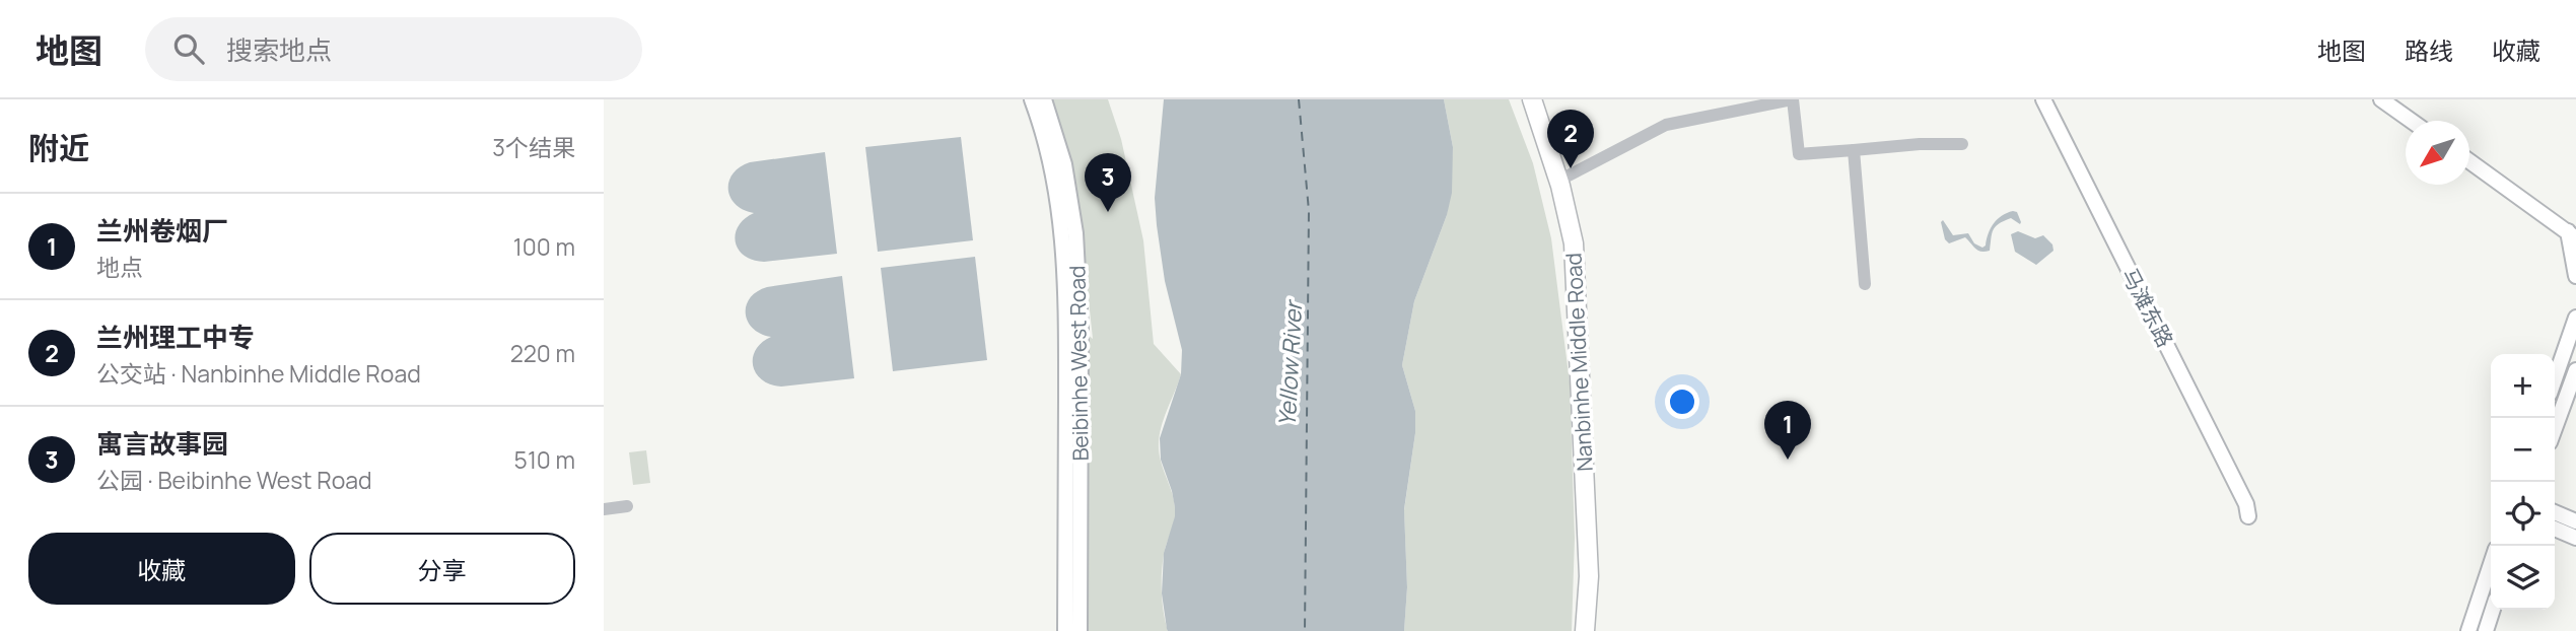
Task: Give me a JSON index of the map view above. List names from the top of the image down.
{
  "streets": {
    "highway": ["Nanbinhe Middle Road"],
    "main road": ["马滩东路", "Beibinhe West Road"]
  },
  "water": ["Yellow River"],
  "north": "bottom left",
  "page": {
    "header": "地图",
    "search": "搜索地点",
    "nav": ["地图", "路线", "收藏"],
    "heading": ["附近", "3个结果"],
    "pins": ["2", "3", "1"],
    "list": [
      {
        "mark": "1",
        "name": "兰州卷烟厂",
        "note": "地点",
        "value": "100 m"
      },
      {
        "mark": "2",
        "name": "兰州理工中专",
        "note": "公交站 · Nanbinhe Middle Road",
        "value": "220 m"
      },
      {
        "mark": "3",
        "name": "寓言故事园",
        "note": "公园 · Beibinhe West Road",
        "value": "510 m"
      }
    ],
    "map_buttons": ["+", "−"],
    "buttons": ["收藏", "分享"]
  }
}
